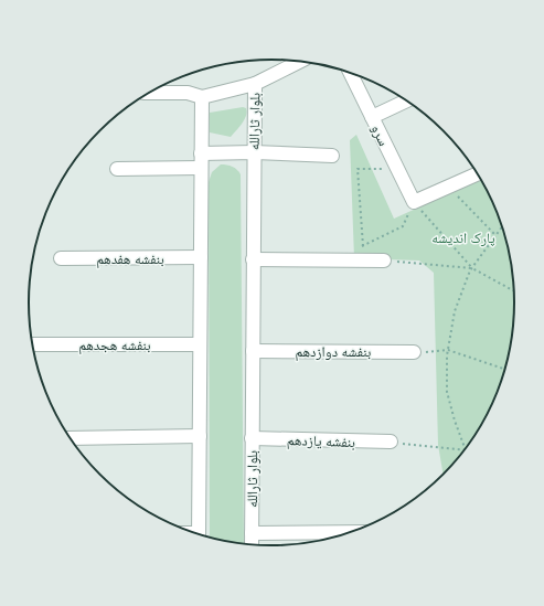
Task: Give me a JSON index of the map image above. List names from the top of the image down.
{
  "streets": {
    "street": [
      "بلوار ثارالله",
      "سرو",
      "بنفشه هفدهم",
      "بنفشه هجدهم",
      "بنفشه دوازدهم",
      "بنفشه یازدهم"
    ]
  },
  "crossings": [
    ["بلوار ثارالله", "بنفشه دوازدهم"],
    ["بلوار ثارالله", "بنفشه یازدهم"]
  ],
  "parks": ["پارک اندیشه"]
}
